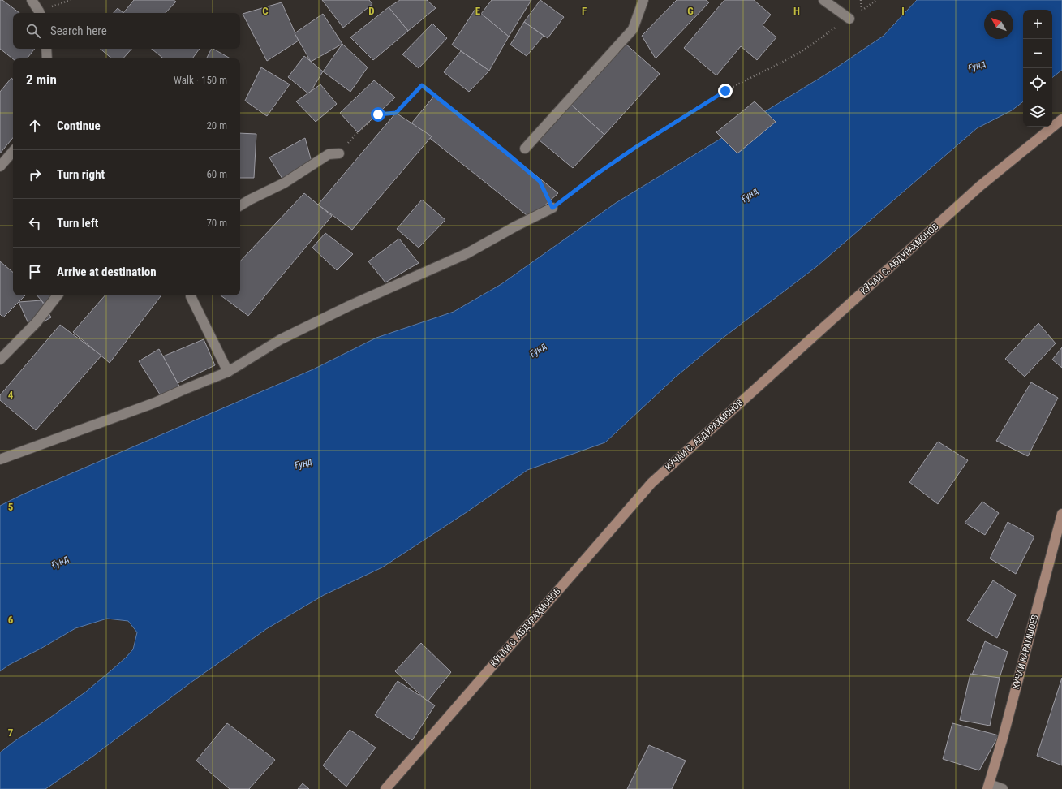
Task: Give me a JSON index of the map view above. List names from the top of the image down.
{
  "streets": {
    "street": ["КӮЧАИ С. АБДУРАҲМОНОВ", "КӮЧАИ КАРАМШОЕВ"]
  },
  "water": ["Ғунд"],
  "north": "top left",
  "page": {
    "map_buttons": ["+", "−"],
    "search": "Search here",
    "heading": ["2 min", "Walk · 150 m"],
    "list": [
      ["Continue", "20 m"],
      ["Turn right", "60 m"],
      ["Turn left", "70 m"],
      "Arrive at destination"
    ]
  },
  "grid": {
    "columns": [
      "C",
      "D",
      "E",
      "F",
      "G",
      "H",
      "I"
    ],
    "rows": [
      "4",
      "5",
      "6",
      "7"
    ]
  }
}
